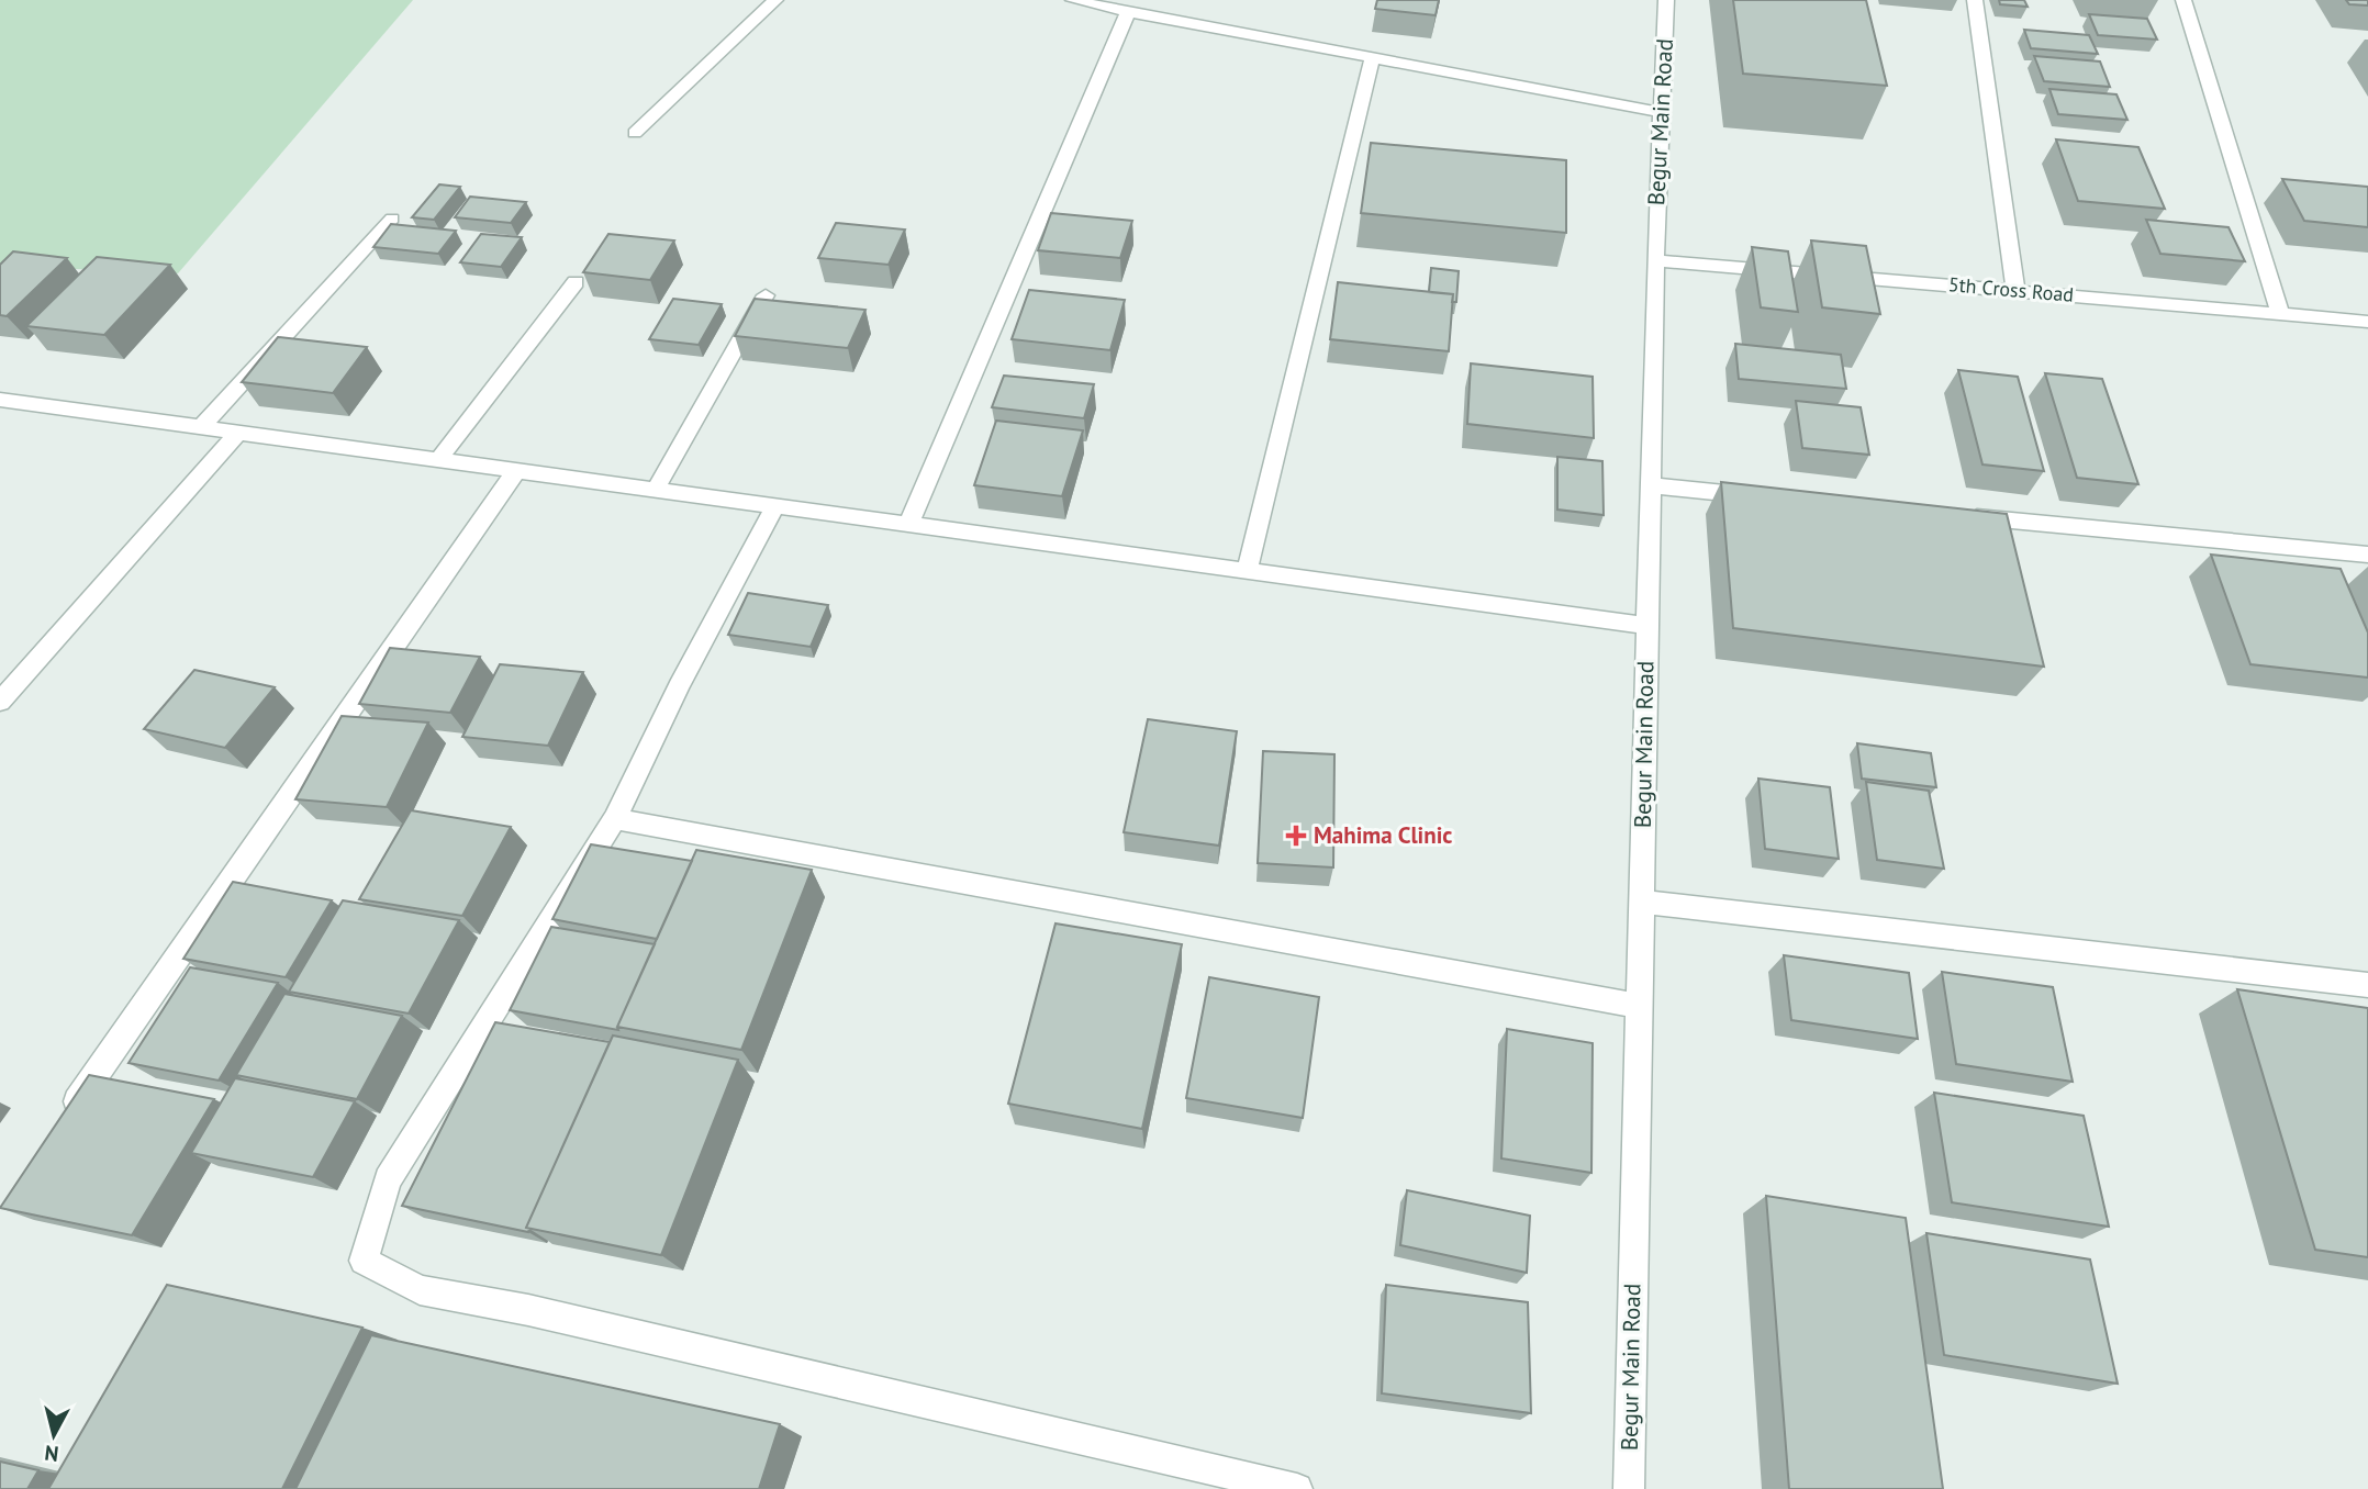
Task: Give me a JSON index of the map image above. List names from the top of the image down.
{
  "streets": {
    "street": ["Begur Main Road", "5th Cross Road"]
  },
  "crossings": [
    ["Begur Main Road", "5th Cross Road"]
  ],
  "places": {
    "health": ["Mahima Clinic"]
  },
  "north": "bottom"
}
